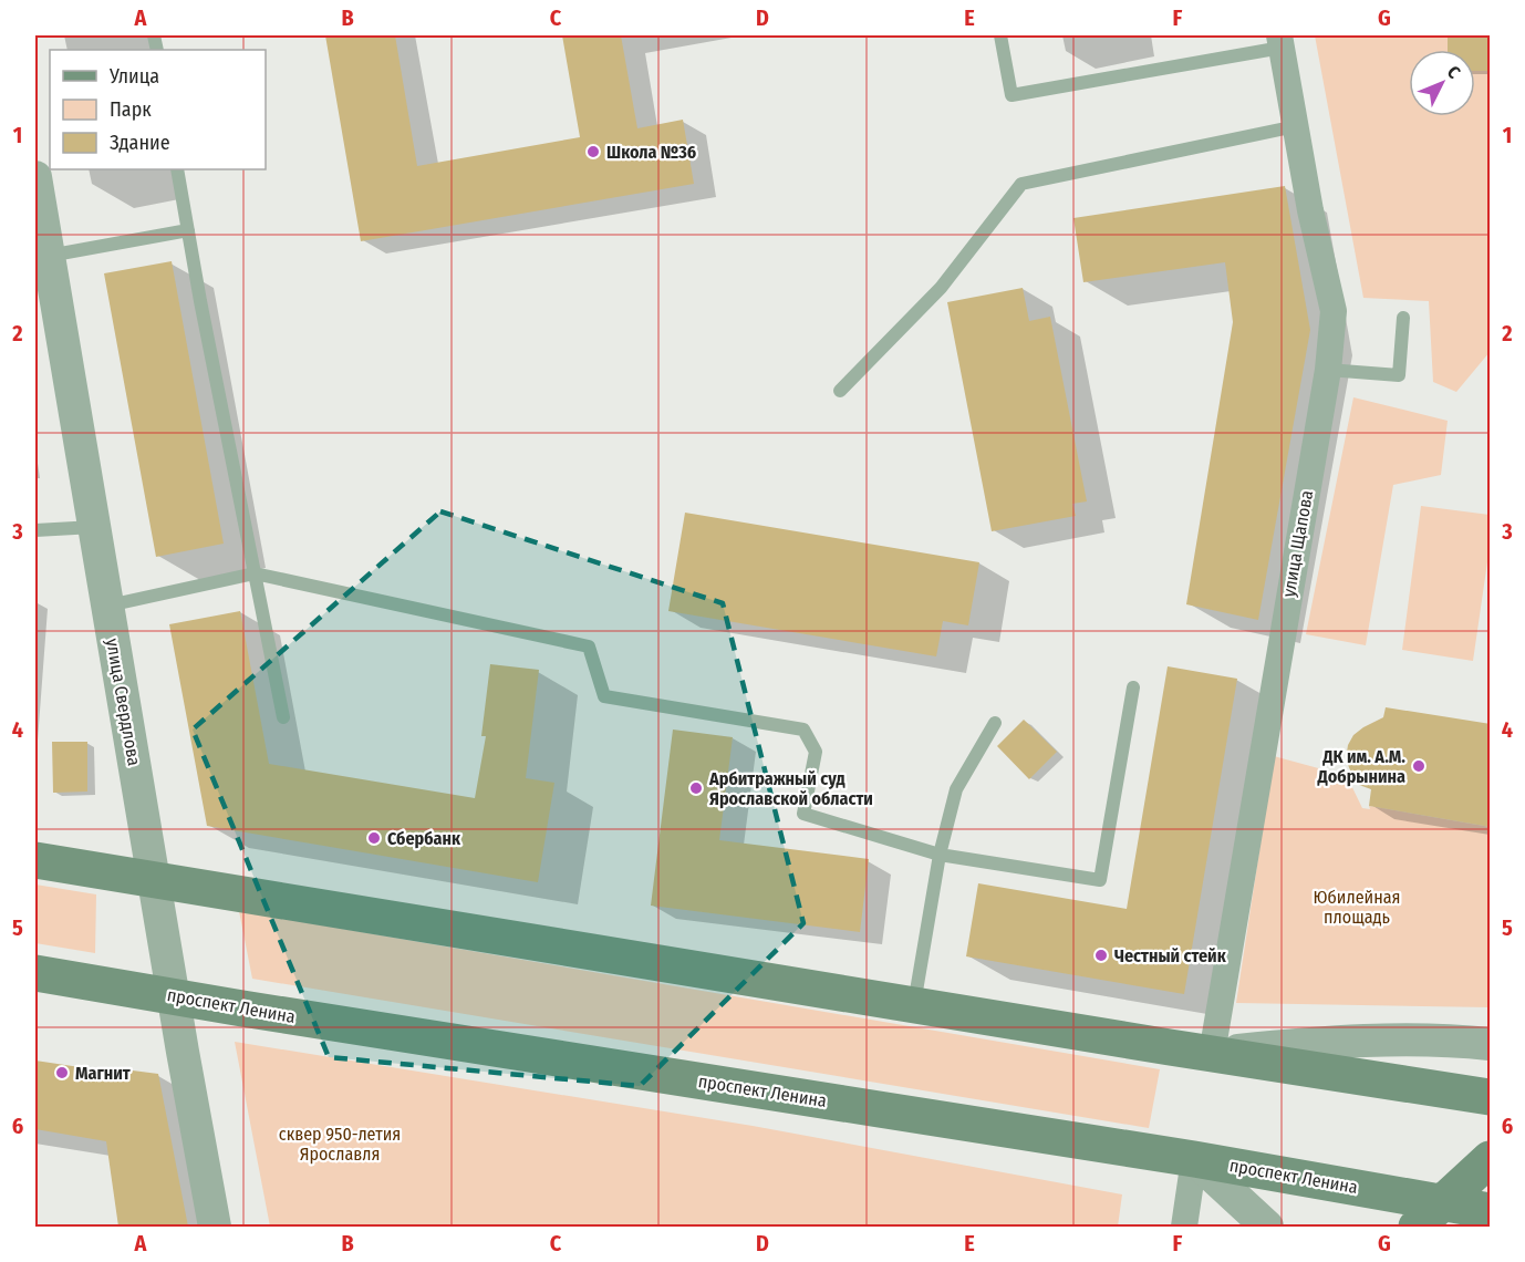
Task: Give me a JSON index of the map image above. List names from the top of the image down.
{
  "streets": {
    "main road": ["проспект Ленина"],
    "street": ["улица Щапова", "улица Свердлова"]
  },
  "crossings": [
    ["улица Свердлова", "проспект Ленина"]
  ],
  "parks": ["Юбилейная площадь", "сквер 950-летия Ярославля"],
  "places": [
    "Школа №36",
    "ДК им. А.М. Добрынина",
    "Арбитражный суд Ярославской области",
    "Сбербанк",
    "Честный стейк",
    "Магнит"
  ],
  "legend": ["Улица", "Парк", "Здание"],
  "north": "top right",
  "grid": {
    "columns": [
      "A",
      "B",
      "C",
      "D",
      "E",
      "F",
      "G"
    ],
    "rows": [
      "1",
      "2",
      "3",
      "4",
      "5",
      "6"
    ]
  }
}
